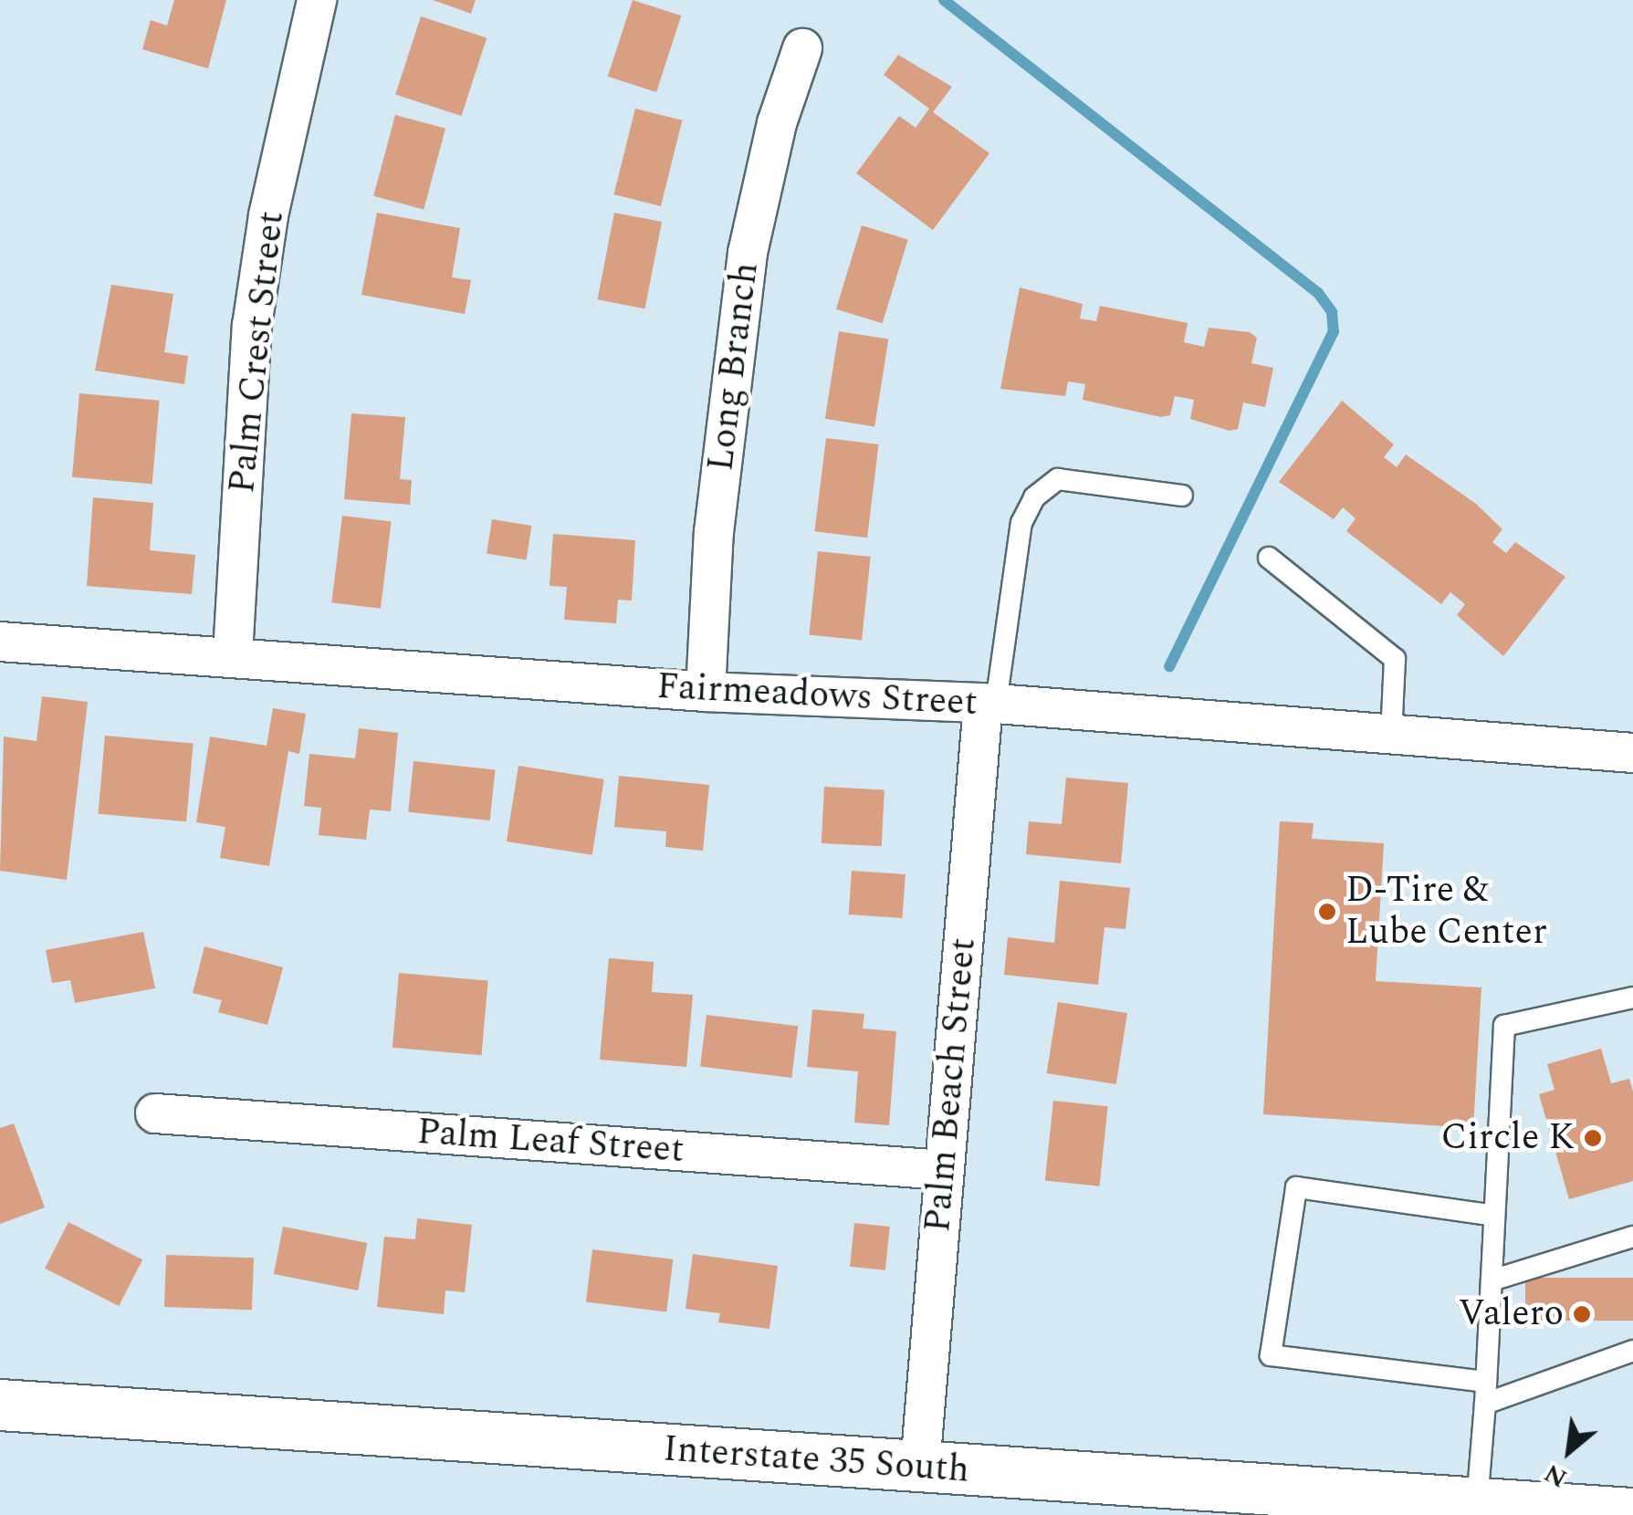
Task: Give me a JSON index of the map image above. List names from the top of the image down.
{
  "streets": {
    "main road": ["Interstate 35 South"],
    "street": [
      "Palm Crest Street",
      "Long Branch",
      "Fairmeadows Street",
      "Palm Beach Street",
      "Palm Leaf Street"
    ]
  },
  "crossings": [
    ["Palm Crest Street", "Fairmeadows Street"],
    ["Long Branch", "Fairmeadows Street"],
    ["Fairmeadows Street", "Palm Beach Street"],
    ["Palm Beach Street", "Palm Leaf Street"],
    ["Palm Beach Street", "Interstate 35 South"]
  ],
  "places": ["D-Tire & Lube Center", "Circle K", "Valero"],
  "north": "bottom left"
}
